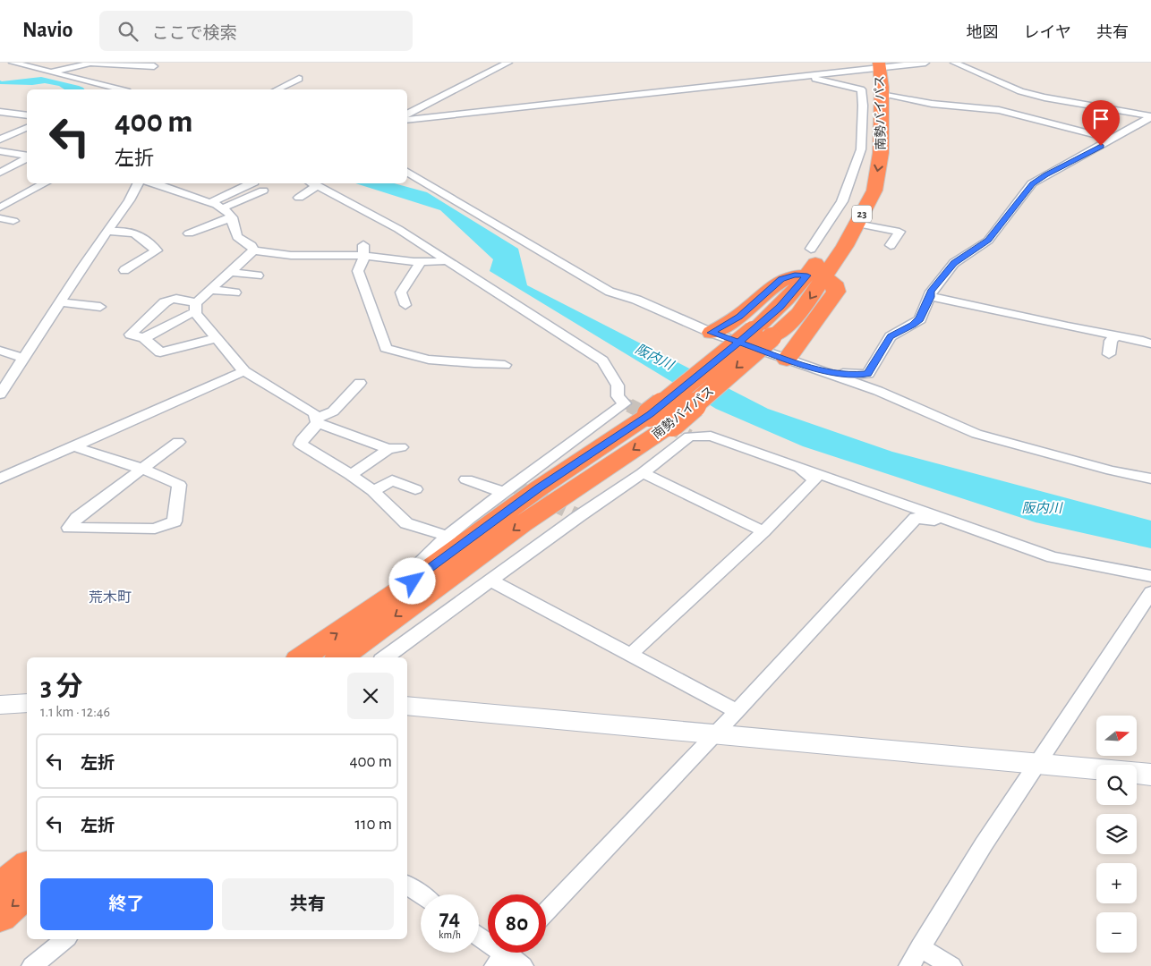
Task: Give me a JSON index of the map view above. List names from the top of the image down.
{
  "streets": {
    "highway": ["南勢バイパス", "23"]
  },
  "districts": ["荒木町"],
  "water": ["阪内川"],
  "north": "right",
  "page": {
    "header": "Navio",
    "search": "ここで検索",
    "nav": ["地図", "レイヤ", "共有"],
    "turn": ["400 m", "左折"],
    "heading": ["3 分", "1.1 km · 12:46"],
    "map_buttons": ["+", "−"],
    "list": [
      {
        "name": "左折",
        "value": "400 m"
      },
      {
        "name": "左折",
        "value": "110 m"
      }
    ],
    "buttons": ["終了", "共有"],
    "speed": "74 km/h",
    "limit": "80"
  }
}
